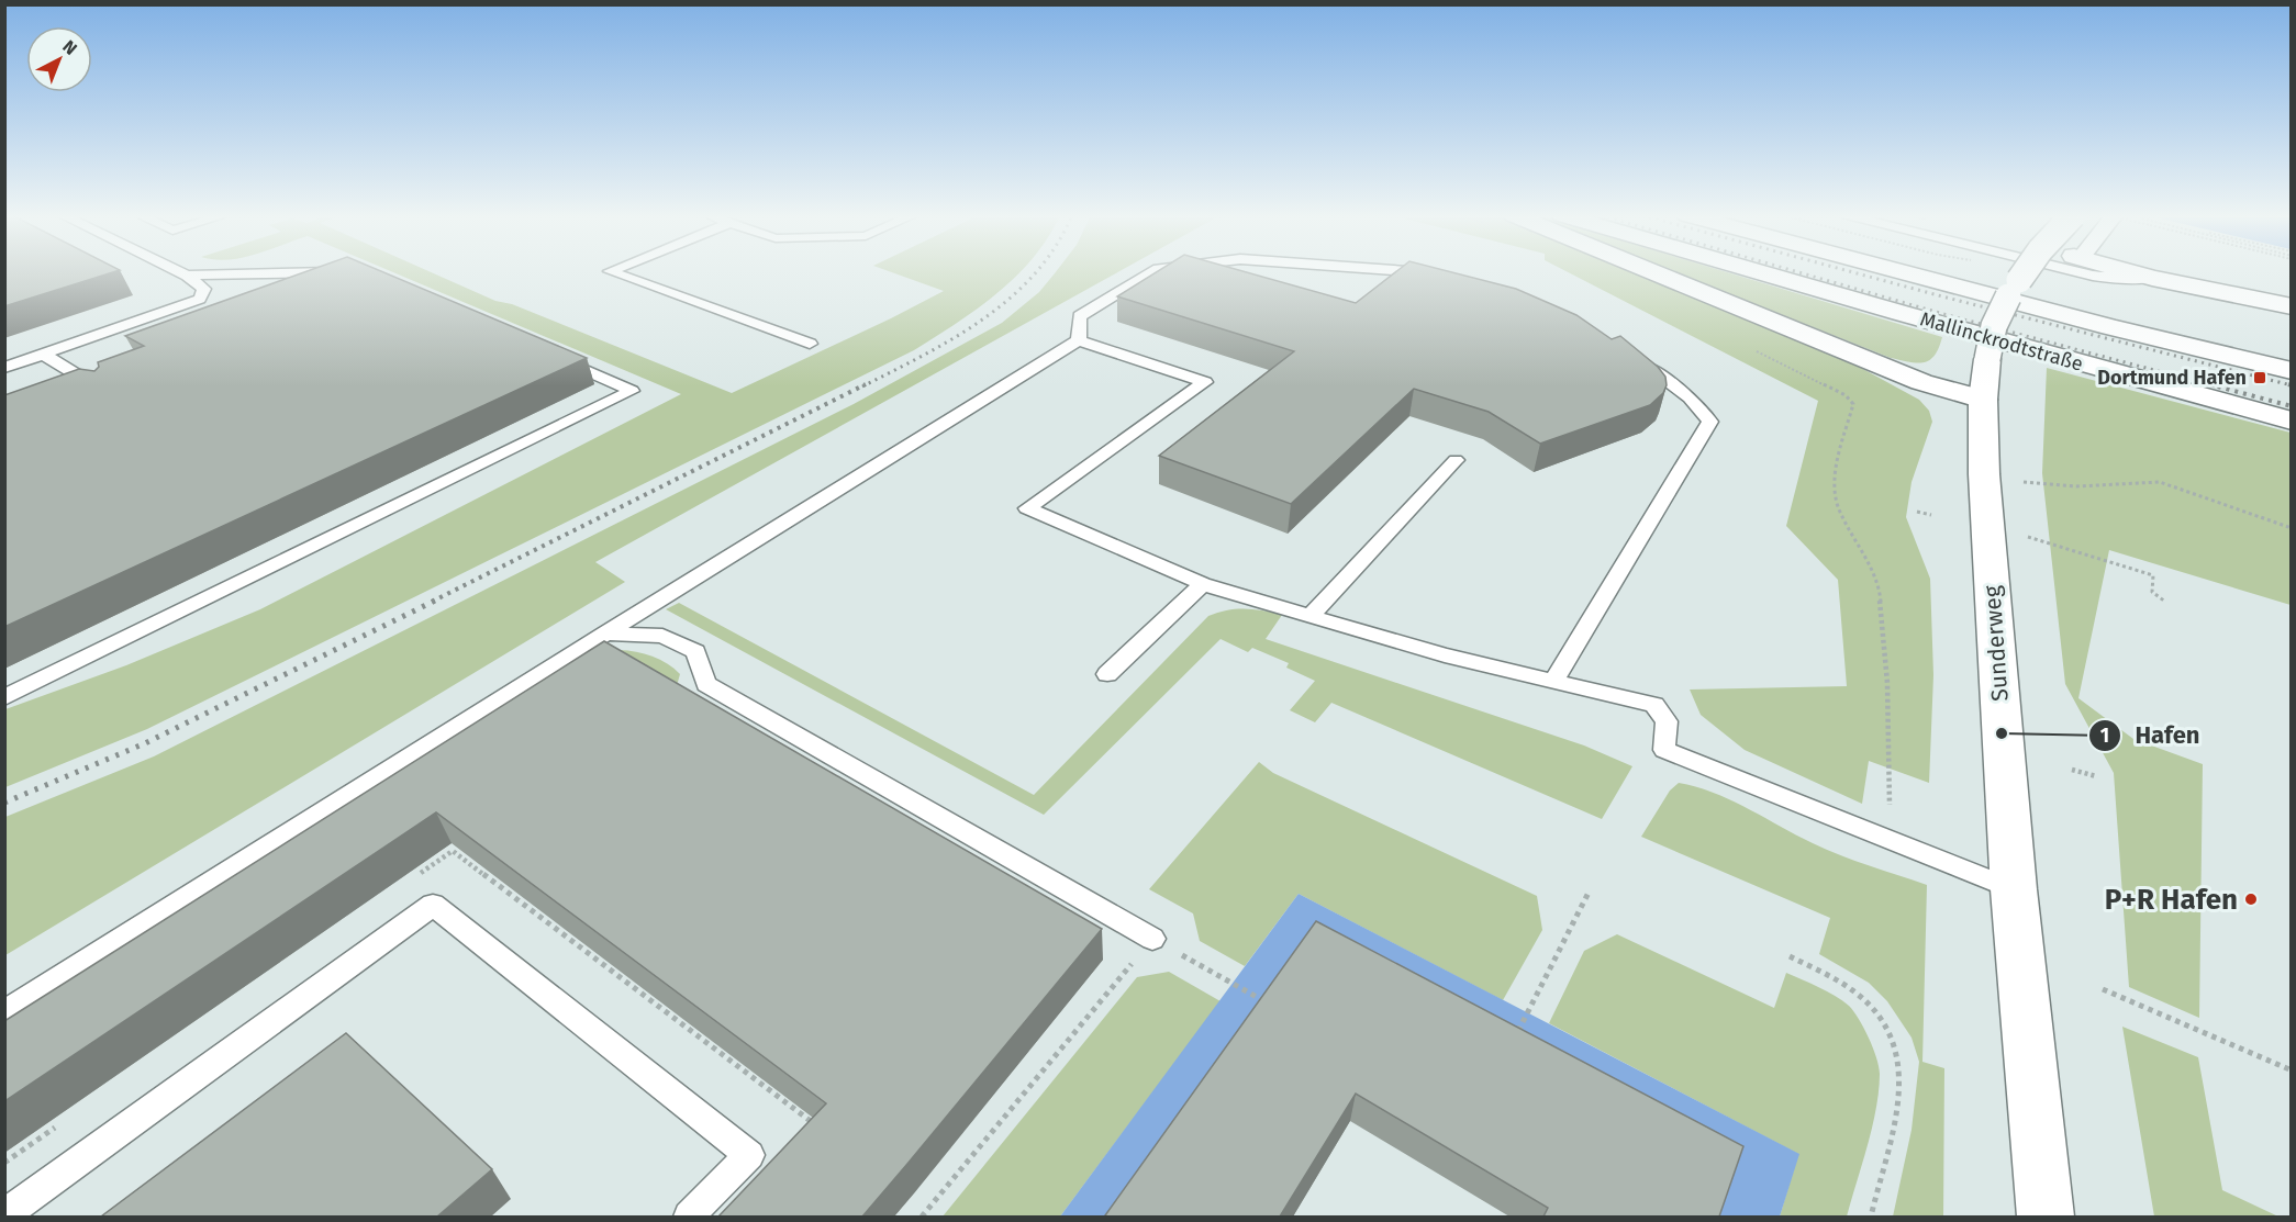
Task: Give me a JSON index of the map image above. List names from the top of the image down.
{
  "streets": {
    "main road": ["Mallinckrodtstraße", "Sunderweg"]
  },
  "places": {
    "transit": ["Dortmund Hafen"],
    "other": ["Hafen", "P+R Hafen"]
  },
  "north": "top right"
}
